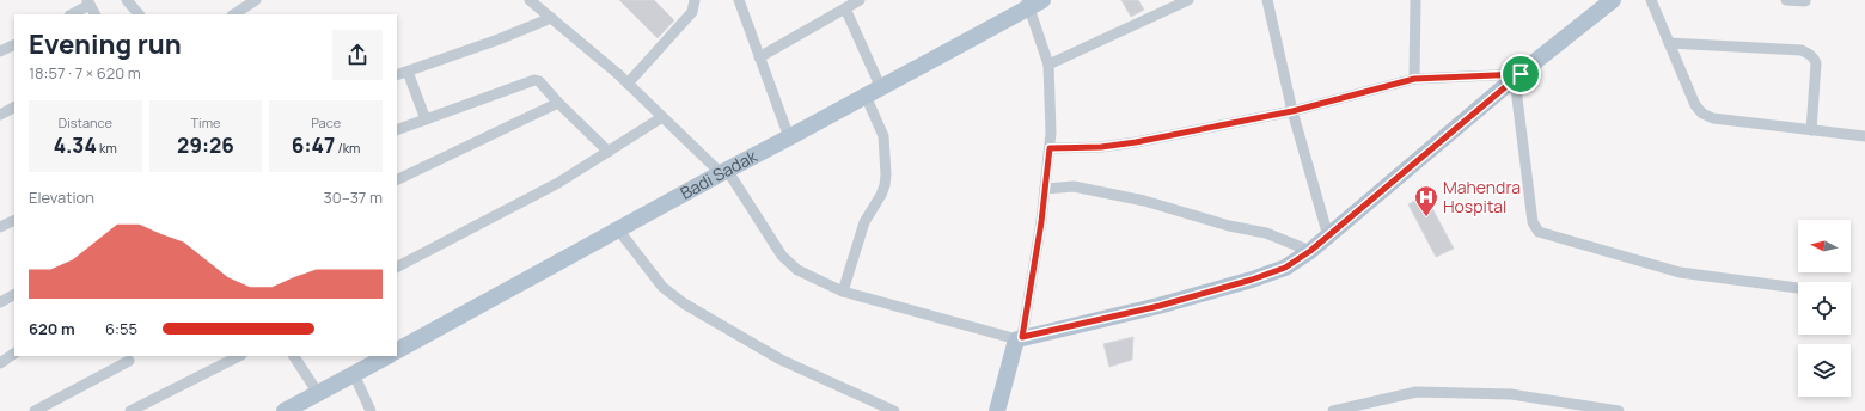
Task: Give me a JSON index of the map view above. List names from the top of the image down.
{
  "streets": {
    "main road": ["Badi Sadak"]
  },
  "places": {
    "hospital": ["Mahendra Hospital"]
  },
  "north": "left",
  "page": {
    "heading": ["Evening run", "18:57 · 7 × 620 m"],
    "stats": [
      ["Distance", "4.34 km"],
      ["Time", "29:26"],
      ["Pace", "6:47 /km"]
    ],
    "chart": ["Elevation", "30–37 m"],
    "list": [
      {
        "name": "620 m",
        "note": "6:55"
      }
    ]
  }
}
